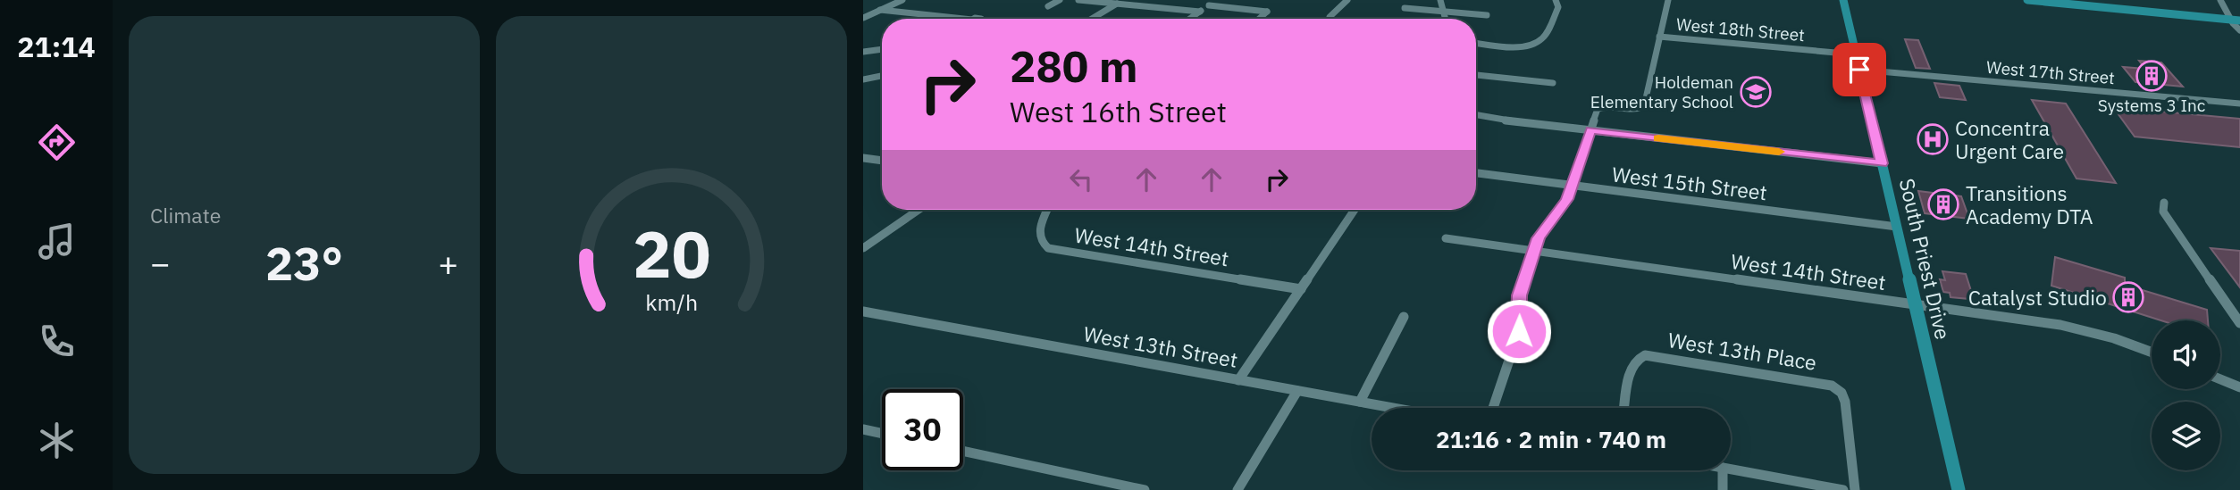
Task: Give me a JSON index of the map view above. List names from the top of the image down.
{
  "streets": {
    "main road": ["South Priest Drive"],
    "street": [
      "West 18th Street",
      "West 17th Street",
      "West 15th Street",
      "West 14th Street",
      "West 13th Street",
      "West 13th Place"
    ]
  },
  "crossings": [
    ["West 18th Street", "South Priest Drive"],
    ["West 17th Street", "South Priest Drive"],
    ["West 15th Street", "South Priest Drive"],
    ["West 14th Street", "South Priest Drive"]
  ],
  "places": {
    "building": ["Systems 3 Inc", "Transitions Academy DTA", "Catalyst Studio"],
    "school or university": ["Holdeman Elementary School"],
    "hospital": ["Concentra Urgent Care"]
  },
  "page": {
    "tabs": "21:14",
    "tile": "Climate",
    "turn": ["280 m", "West 16th Street"],
    "heat": ["−", "23°", "+"],
    "limit": "30",
    "trip": "21:16 · 2 min · 740 m",
    "gauge": ["20", "km/h"]
  }
}
